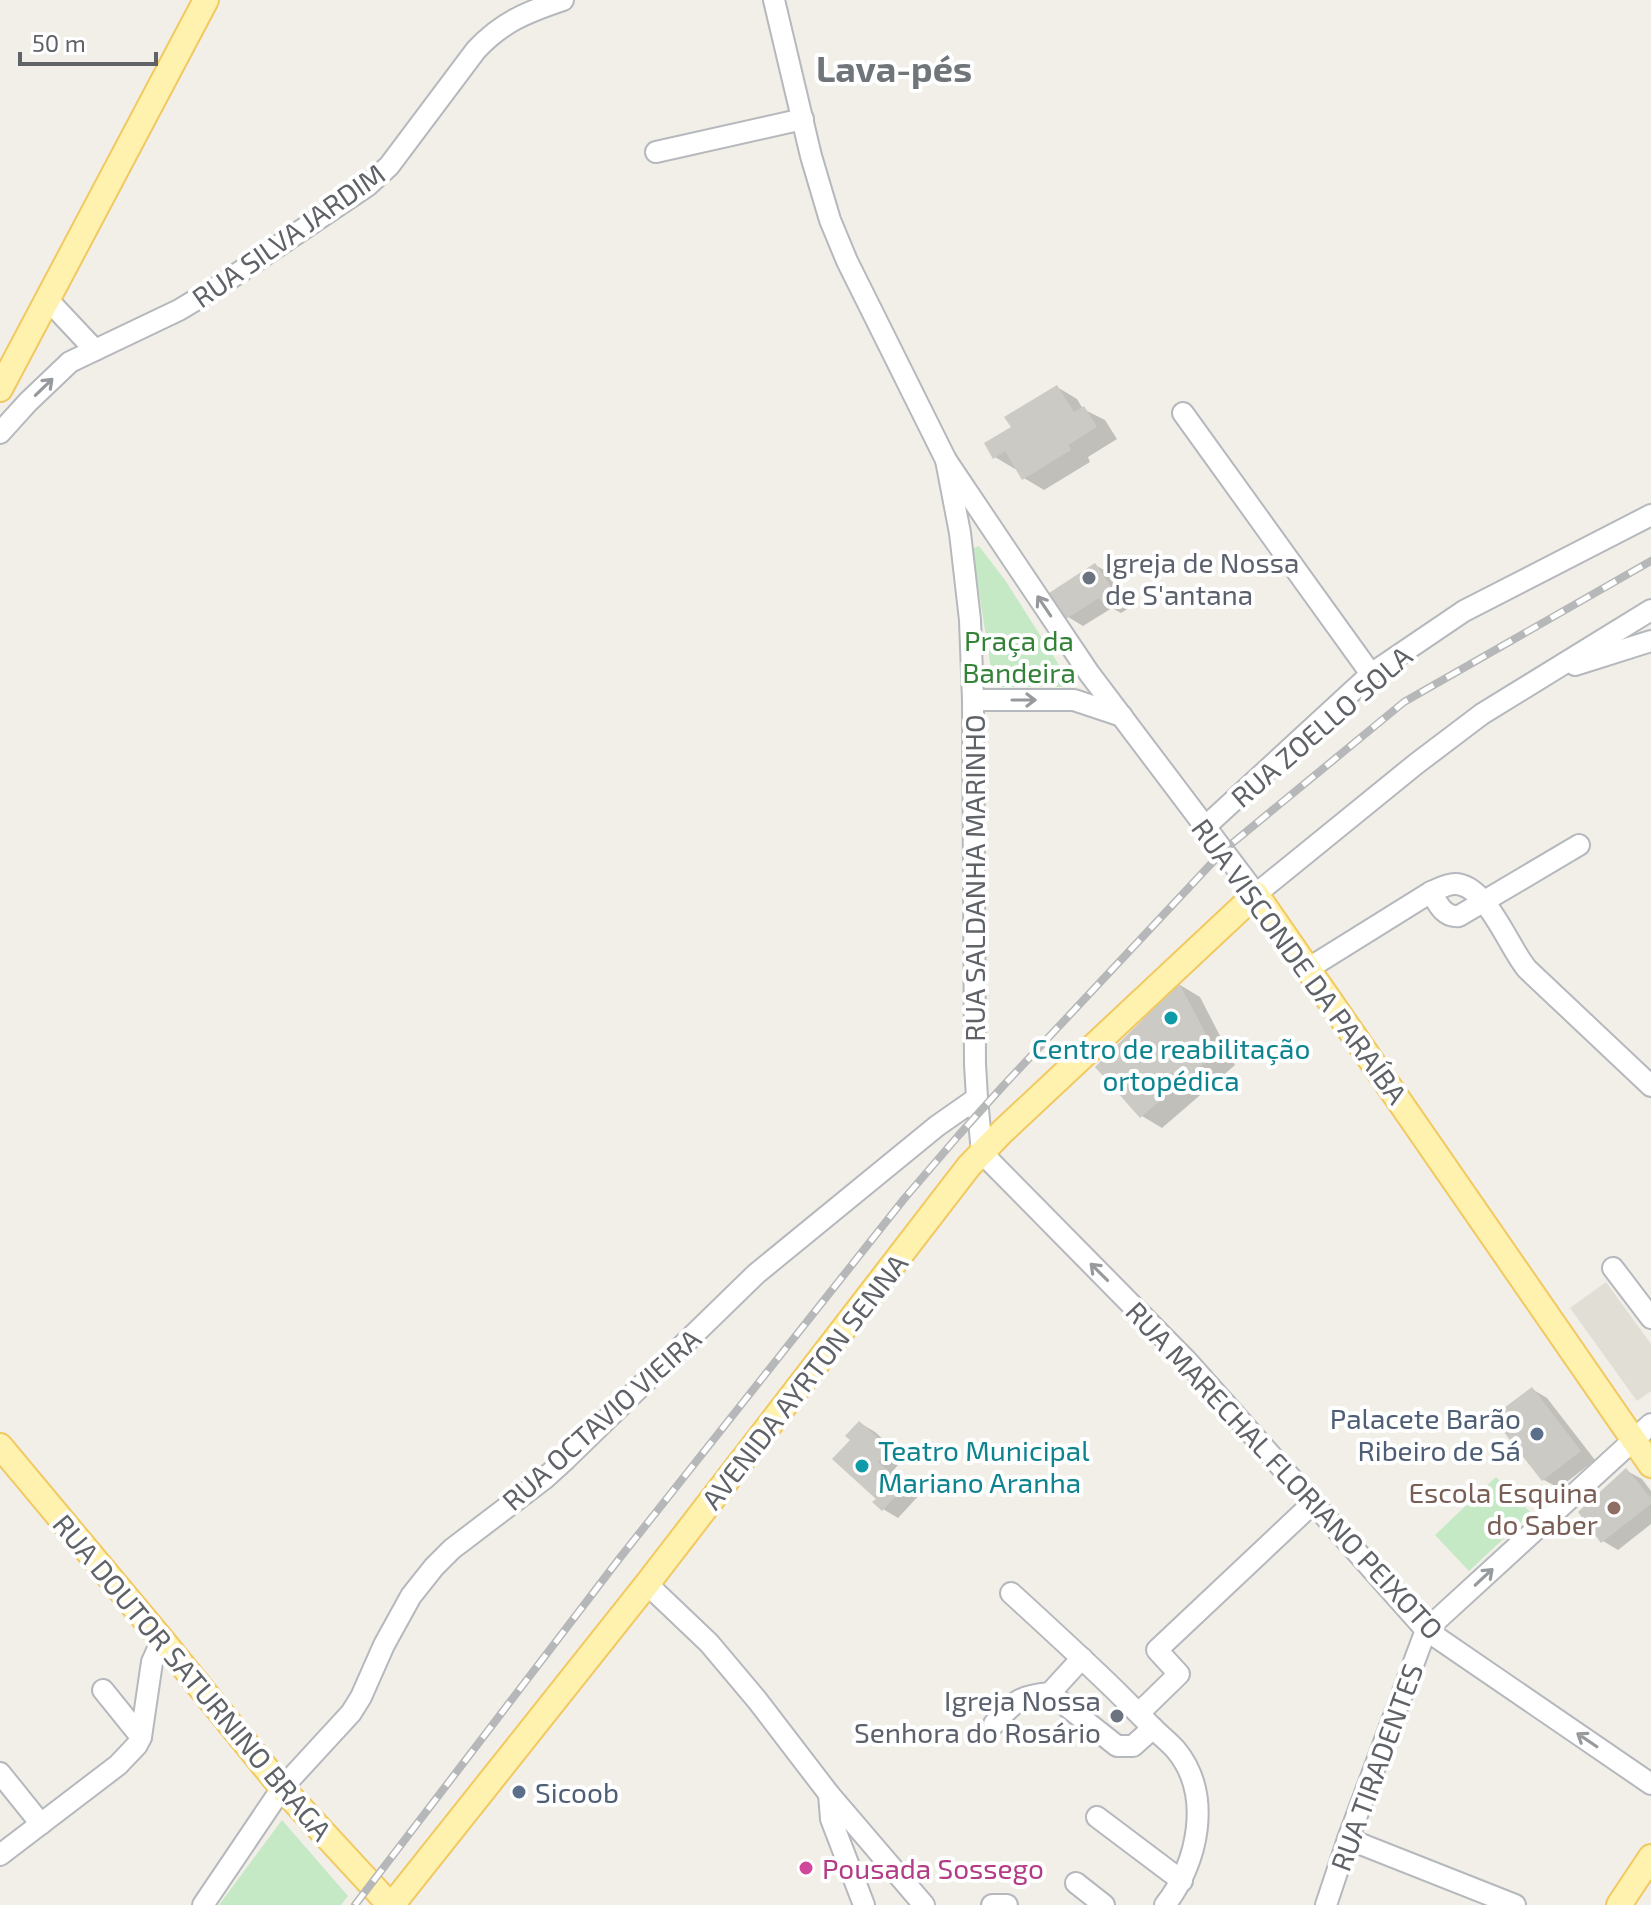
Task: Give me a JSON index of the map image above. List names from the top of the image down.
{
  "streets": {
    "main road": ["RUA VISCONDE DA PARAÍBA", "AVENIDA AYRTON SENNA", "RUA DOUTOR SATURNINO BRAGA"],
    "street": [
      "RUA SILVA JARDIM",
      "RUA ZOELLO SOLA",
      "RUA SALDANHA MARINHO",
      "RUA OCTAVIO VIEIRA",
      "RUA MARECHAL FLORIANO PEIXOTO",
      "RUA TIRADENTES"
    ]
  },
  "crossings": [
    ["RUA ZOELLO SOLA", "RUA VISCONDE DA PARAÍBA"],
    ["RUA SALDANHA MARINHO", "RUA VISCONDE DA PARAÍBA"],
    ["RUA SALDANHA MARINHO", "AVENIDA AYRTON SENNA"],
    ["RUA SALDANHA MARINHO", "RUA OCTAVIO VIEIRA"],
    ["RUA SALDANHA MARINHO", "RUA MARECHAL FLORIANO PEIXOTO"],
    ["RUA VISCONDE DA PARAÍBA", "AVENIDA AYRTON SENNA"],
    ["AVENIDA AYRTON SENNA", "RUA MARECHAL FLORIANO PEIXOTO"],
    ["AVENIDA AYRTON SENNA", "RUA DOUTOR SATURNINO BRAGA"],
    ["RUA OCTAVIO VIEIRA", "RUA DOUTOR SATURNINO BRAGA"],
    ["RUA MARECHAL FLORIANO PEIXOTO", "RUA TIRADENTES"]
  ],
  "one_way": ["RUA MARECHAL FLORIANO PEIXOTO"],
  "districts": ["Lava-pés"],
  "parks": ["Praça da Bandeira"],
  "places": [
    "Igreja de Nossa de S'antana",
    "Centro de reabilitação ortopédica",
    "Palacete Barão Ribeiro de Sá",
    "Teatro Municipal Mariano Aranha",
    "Escola Esquina do Saber",
    "Igreja Nossa Senhora do Rosário",
    "Sicoob",
    "Pousada Sossego"
  ],
  "scale_bar": "50 m"
}
